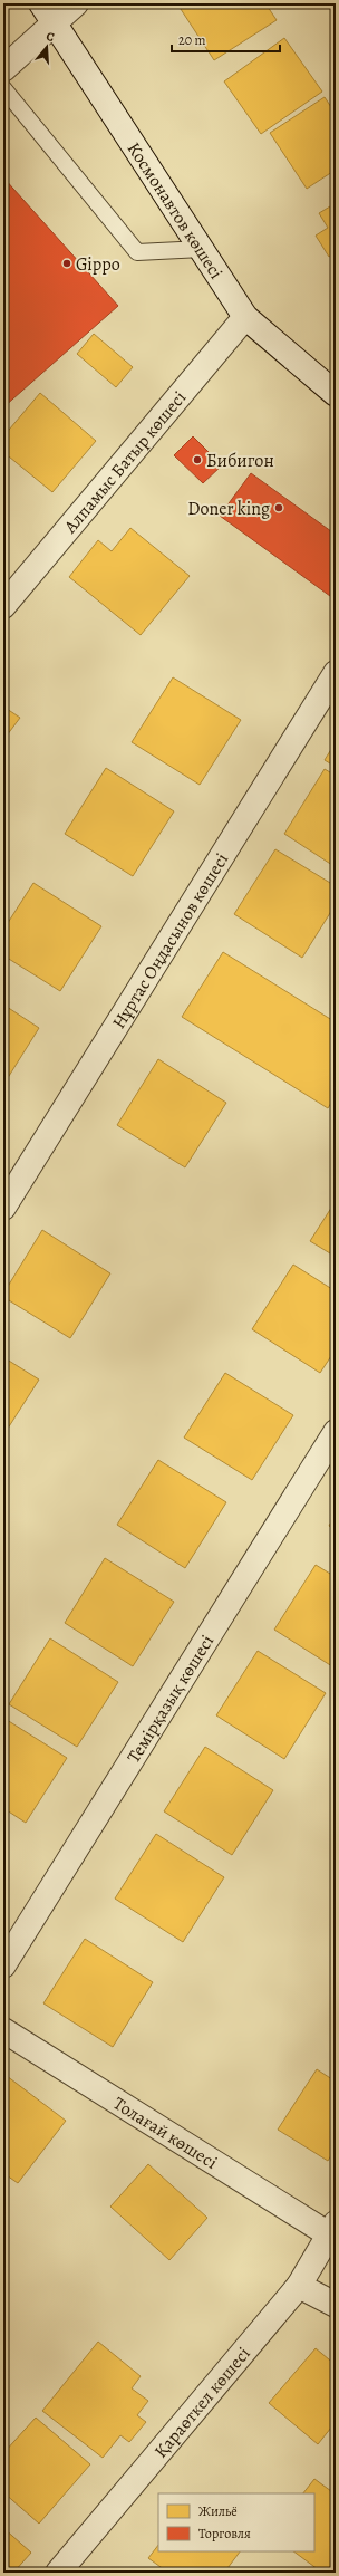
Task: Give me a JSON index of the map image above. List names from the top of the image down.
{
  "streets": {
    "street": [
      "Космонавтов көшесі",
      "Алпамыс Батыр көшесі",
      "Нұртас Оңдасынов көшесі",
      "Темірқазық көшесі",
      "Толағай көшесі",
      "Қараөткел көшесі"
    ]
  },
  "crossings": [
    ["Космонавтов көшесі", "Алпамыс Батыр көшесі"],
    ["Толағай көшесі", "Қараөткел көшесі"]
  ],
  "places": ["Gippo", "Бибигон", "Doner king"],
  "legend": ["Жильё", "Торговля"],
  "scale_bar": "20 m",
  "north": "top"
}
